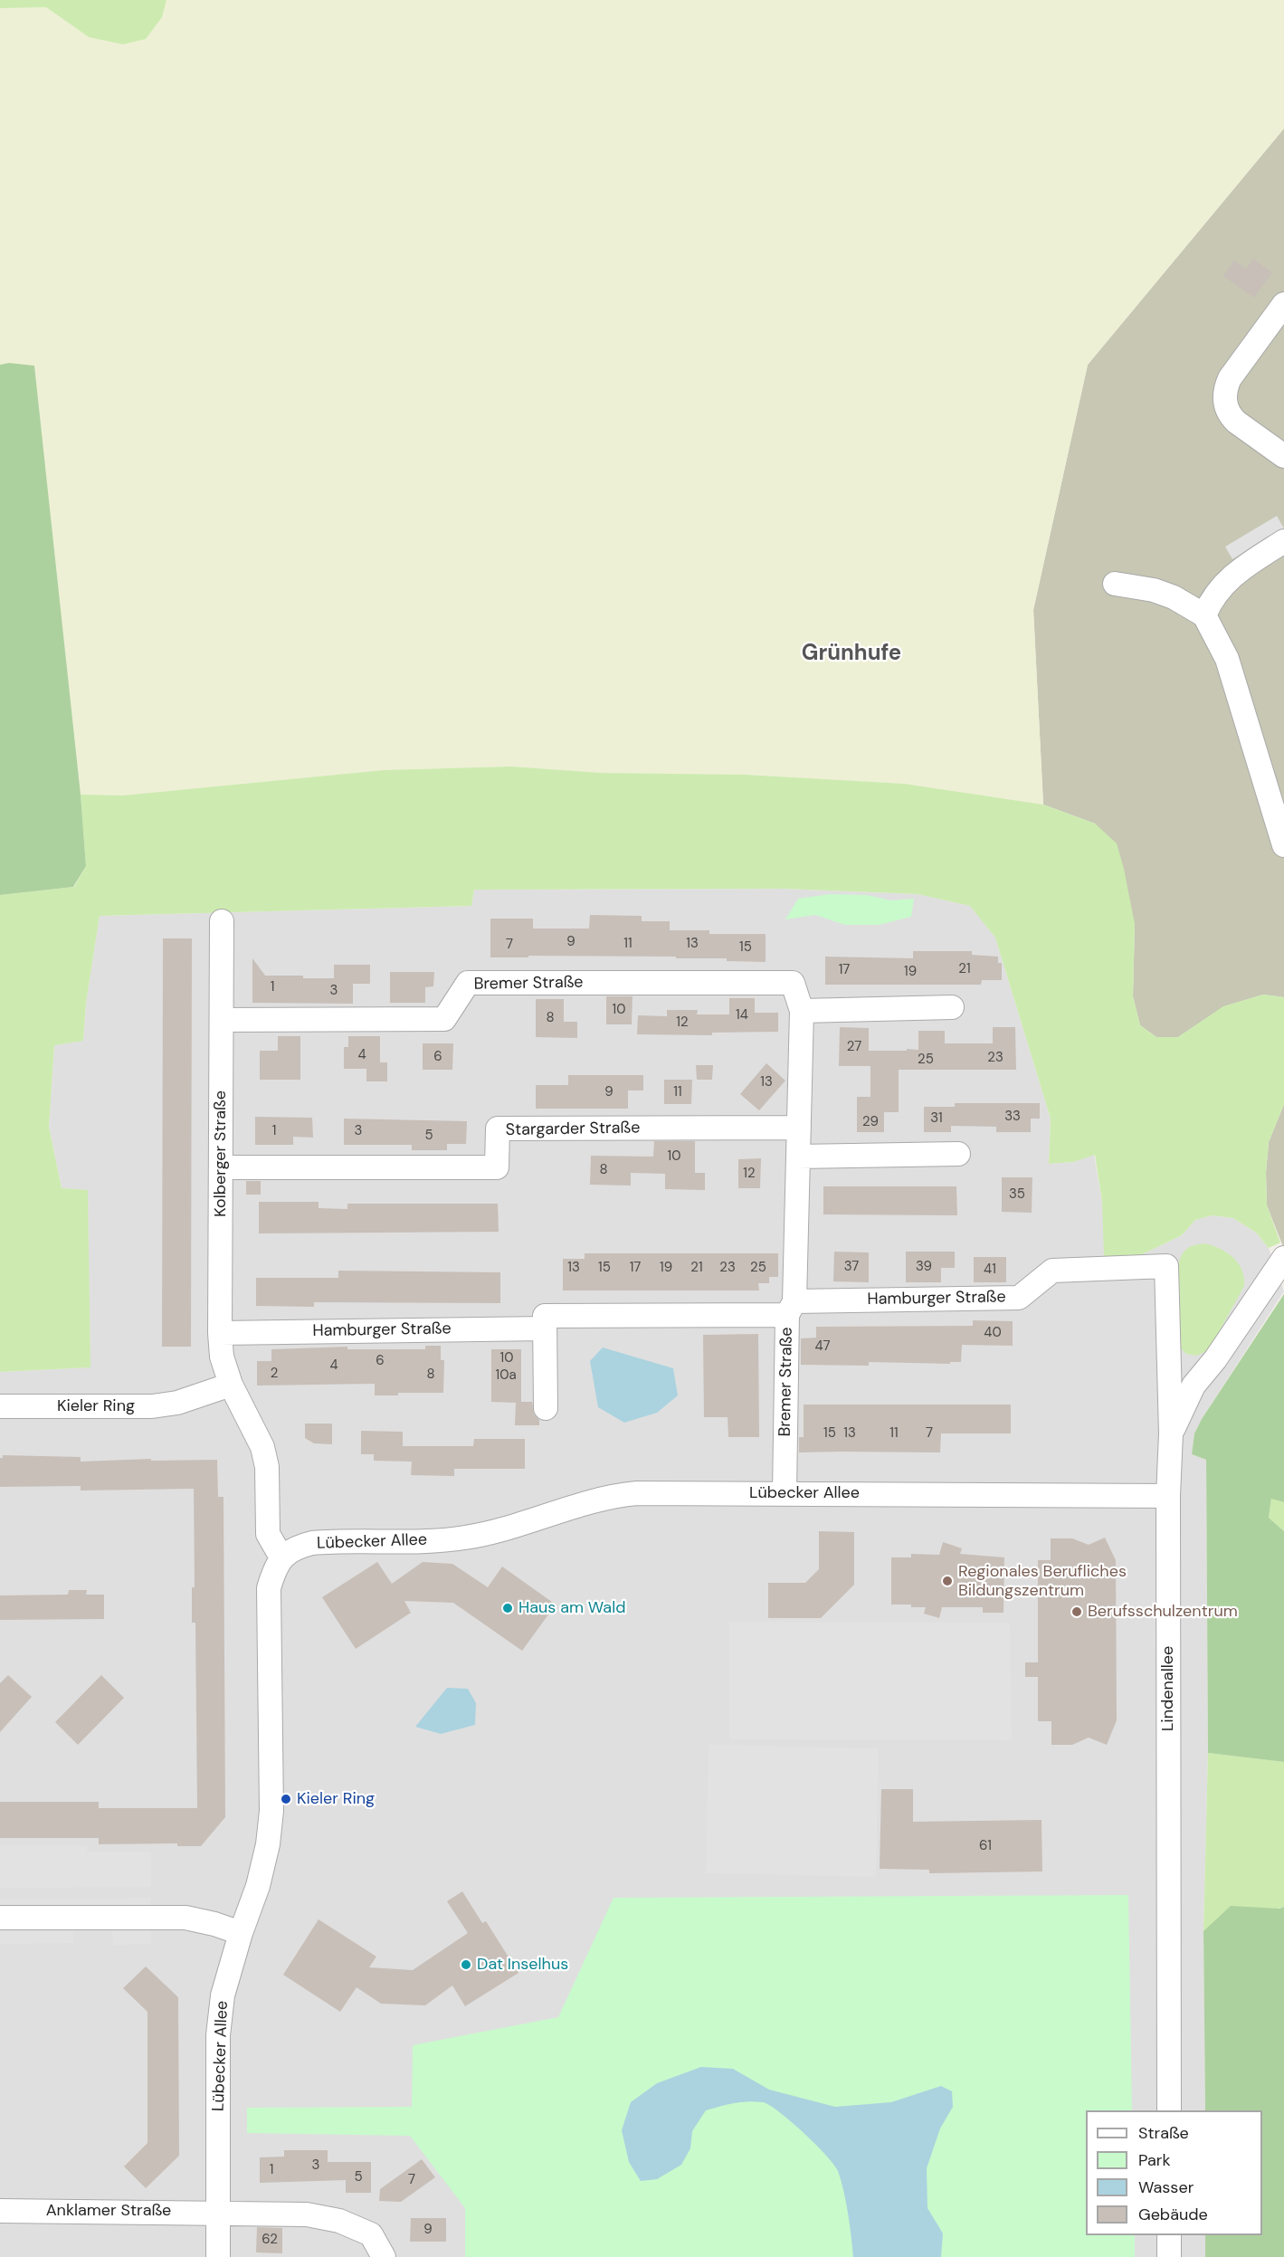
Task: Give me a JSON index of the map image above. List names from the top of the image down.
{
  "streets": {
    "street": [
      "Bremer Straße",
      "Stargarder Straße",
      "Kolberger Straße",
      "Hamburger Straße",
      "Kieler Ring",
      "Lübecker Allee",
      "Lindenallee",
      "Anklamer Straße"
    ]
  },
  "crossings": [
    ["Bremer Straße", "Stargarder Straße"],
    ["Bremer Straße", "Kolberger Straße"],
    ["Bremer Straße", "Hamburger Straße"],
    ["Bremer Straße", "Lübecker Allee"],
    ["Stargarder Straße", "Kolberger Straße"],
    ["Kolberger Straße", "Hamburger Straße"],
    ["Kolberger Straße", "Kieler Ring"],
    ["Hamburger Straße", "Lindenallee"],
    ["Lübecker Allee", "Lindenallee"],
    ["Lübecker Allee", "Anklamer Straße"]
  ],
  "districts": ["Grünhufe"],
  "places": [
    "Regionales Berufliches Bildungszentrum",
    "Haus am Wald",
    "Berufsschulzentrum",
    "Kieler Ring",
    "Dat Inselhus"
  ],
  "house_numbers": [
    "9",
    "11",
    "13",
    "7",
    "15",
    "21",
    "17",
    "19",
    "1",
    "3",
    "10",
    "14",
    "8",
    "12",
    "27",
    "4",
    "6",
    "23",
    "25",
    "13",
    "9",
    "11",
    "33",
    "31",
    "29",
    "1",
    "3",
    "5",
    "10",
    "8",
    "12",
    "35",
    "37",
    "39",
    "13",
    "15",
    "17",
    "19",
    "21",
    "23",
    "25",
    "41",
    "40",
    "47",
    "10",
    "6",
    "4",
    "2",
    "8",
    "10a",
    "15",
    "13",
    "11",
    "7",
    "61",
    "3",
    "1",
    "5",
    "7",
    "9",
    "62"
  ],
  "legend": [
    "Straße",
    "Park",
    "Wasser",
    "Gebäude"
  ]
}
